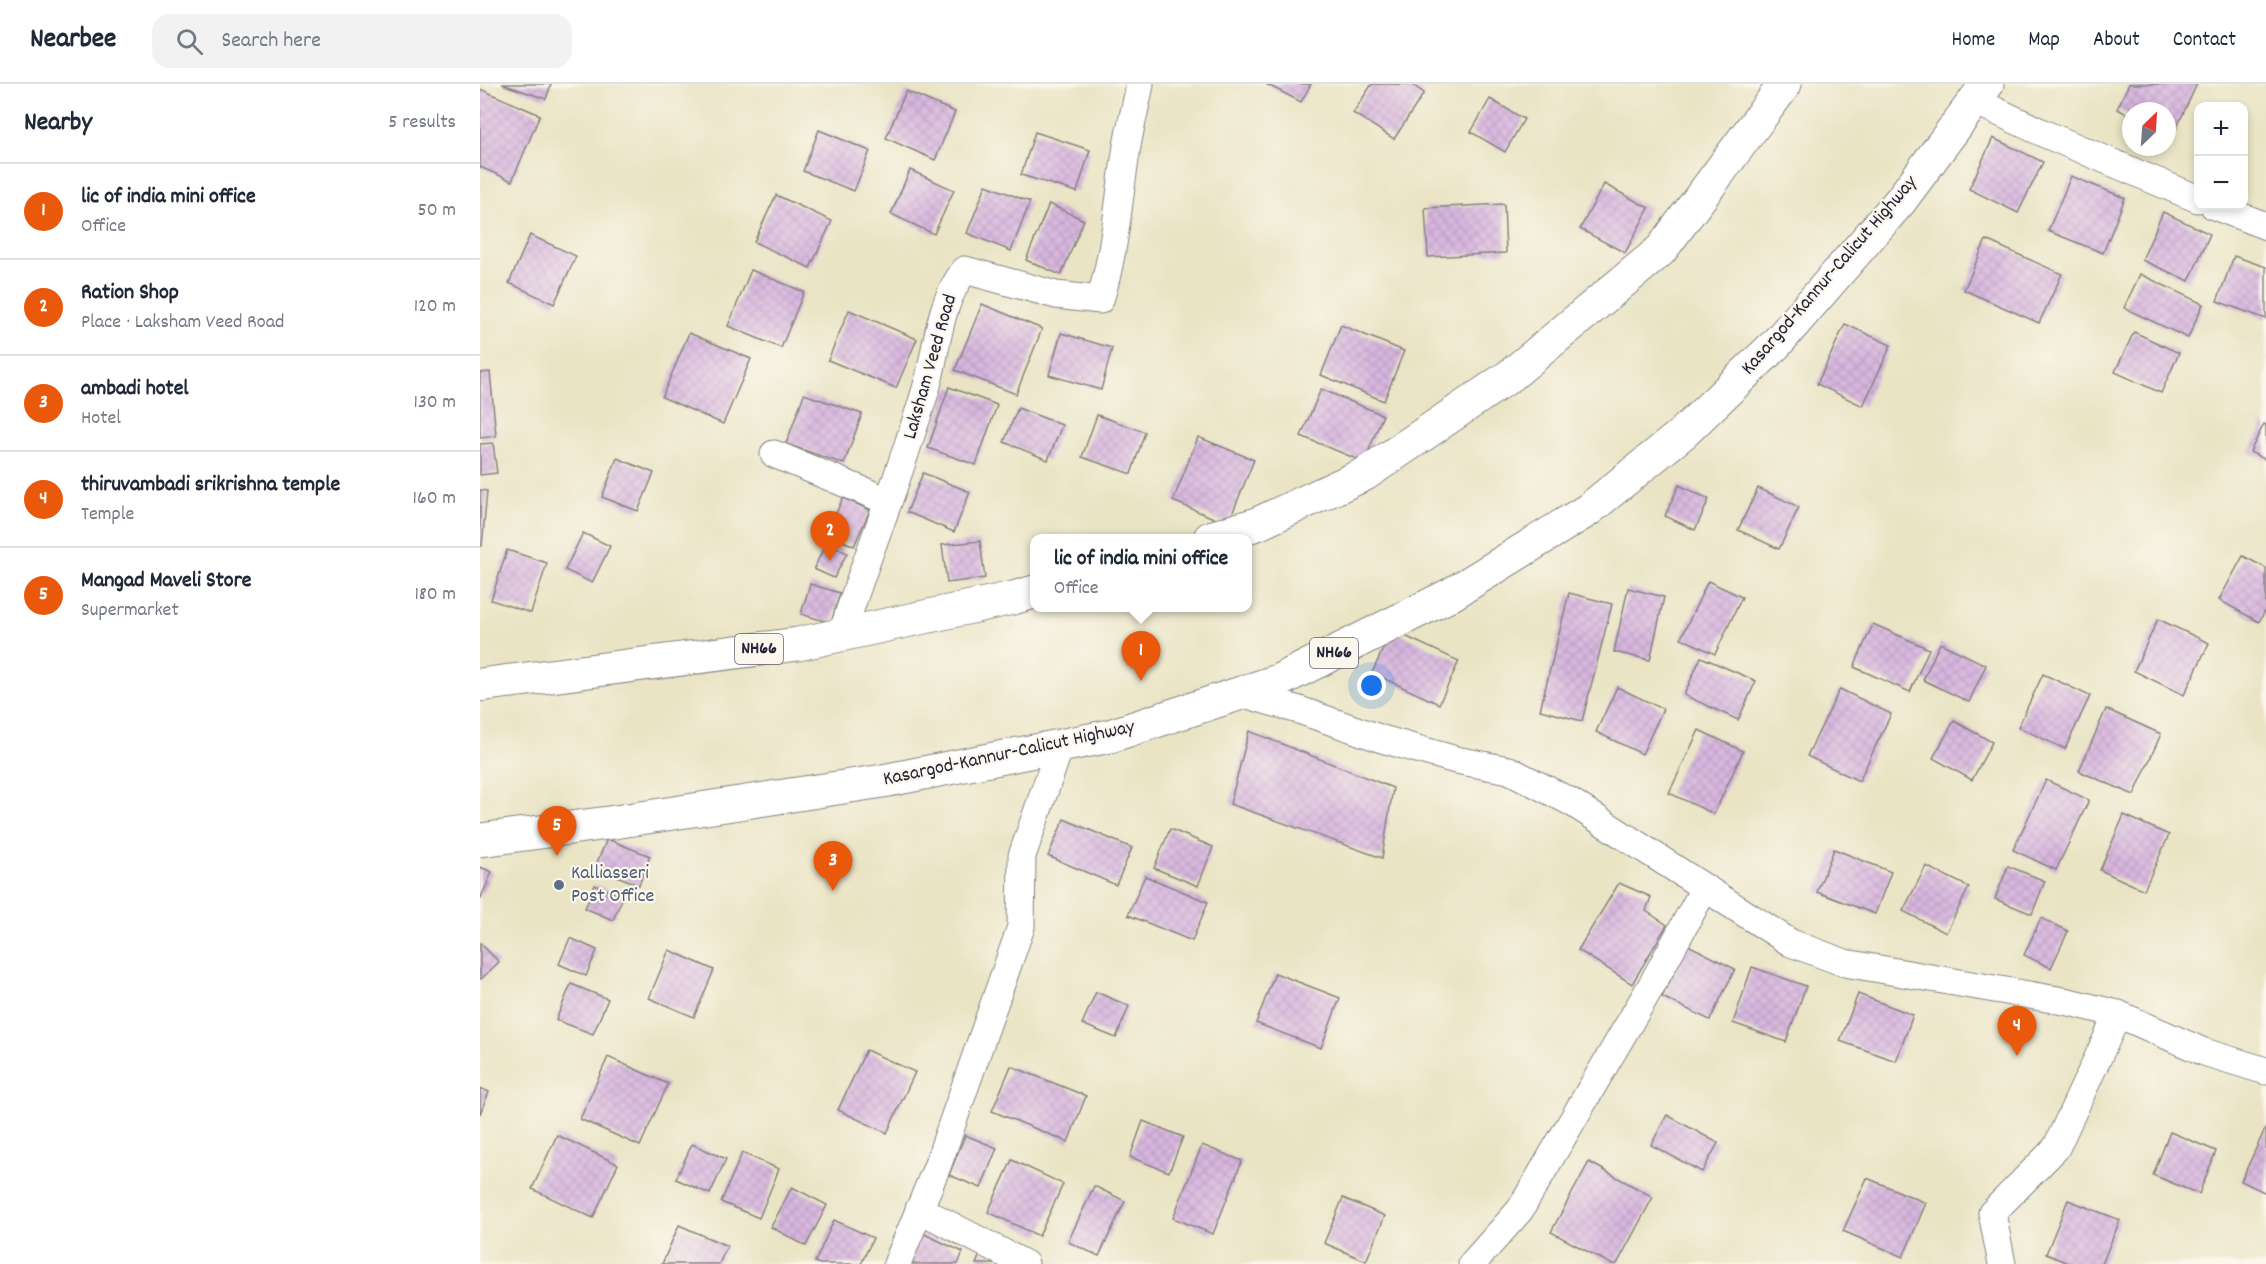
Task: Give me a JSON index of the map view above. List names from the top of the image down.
{
  "streets": {
    "highway": ["Kasargod-Kannur-Calicut Highway", "NH66"],
    "street": ["Laksham Veed Road"]
  },
  "crossings": [
    ["Laksham Veed Road", "NH66"]
  ],
  "places": ["Kalliasseri Post Office"],
  "north": "top right",
  "page": {
    "header": "Nearbee",
    "search": "Search here",
    "nav": [
      "Home",
      "Map",
      "About",
      "Contact"
    ],
    "heading": ["Nearby", "5 results"],
    "map_buttons": ["+", "−"],
    "list": [
      {
        "mark": "1",
        "name": "lic of india mini office",
        "note": "Office",
        "value": "50 m"
      },
      {
        "mark": "2",
        "name": "Ration Shop",
        "note": "Place · Laksham Veed Road",
        "value": "120 m"
      },
      {
        "mark": "3",
        "name": "ambadi hotel",
        "note": "Hotel",
        "value": "130 m"
      },
      {
        "mark": "4",
        "name": "thiruvambadi srikrishna temple",
        "note": "Temple",
        "value": "160 m"
      },
      {
        "mark": "5",
        "name": "Mangad Maveli Store",
        "note": "Supermarket",
        "value": "180 m"
      }
    ],
    "pins": [
      "2",
      "1",
      "5",
      "3",
      "4"
    ],
    "popup": ["lic of india mini office", "Office"]
  }
}
